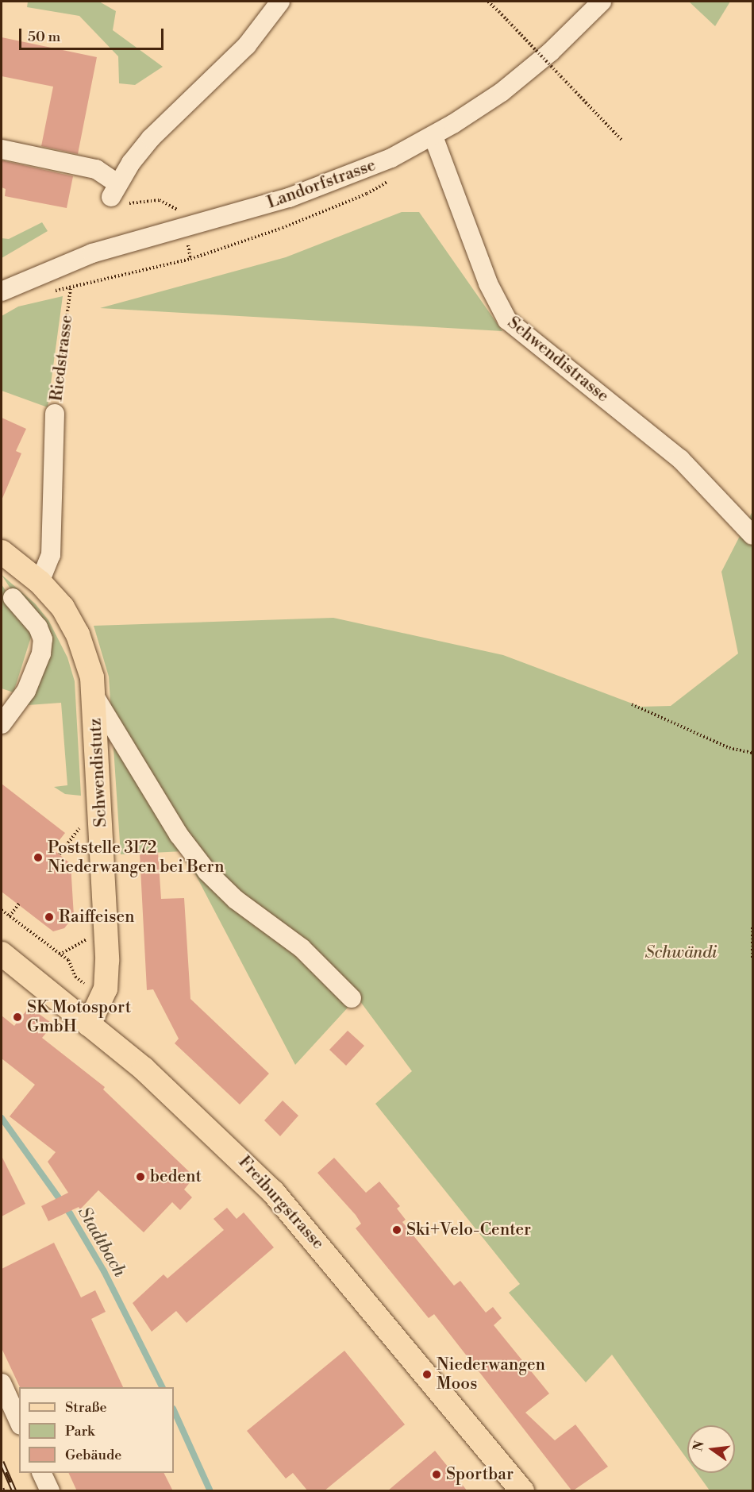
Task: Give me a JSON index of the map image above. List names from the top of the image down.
{
  "streets": {
    "main road": ["Schwendistutz", "Freiburgstrasse"],
    "street": ["Landorfstrasse", "Riedstrasse", "Schwendistrasse"]
  },
  "crossings": [
    ["Landorfstrasse", "Schwendistrasse"],
    ["Riedstrasse", "Schwendistutz"],
    ["Schwendistutz", "Freiburgstrasse"]
  ],
  "water": ["Stadtbach"],
  "parks": ["Schwändi"],
  "places": [
    "Poststelle 3172 Niederwangen bei Bern",
    "Raiffeisen",
    "SK Motosport GmbH",
    "bedent",
    "Ski+Velo-Center",
    "Niederwangen Moos",
    "Sportbar"
  ],
  "legend": ["Straße", "Park", "Gebäude"],
  "scale_bar": "50 m",
  "north": "left"
}
